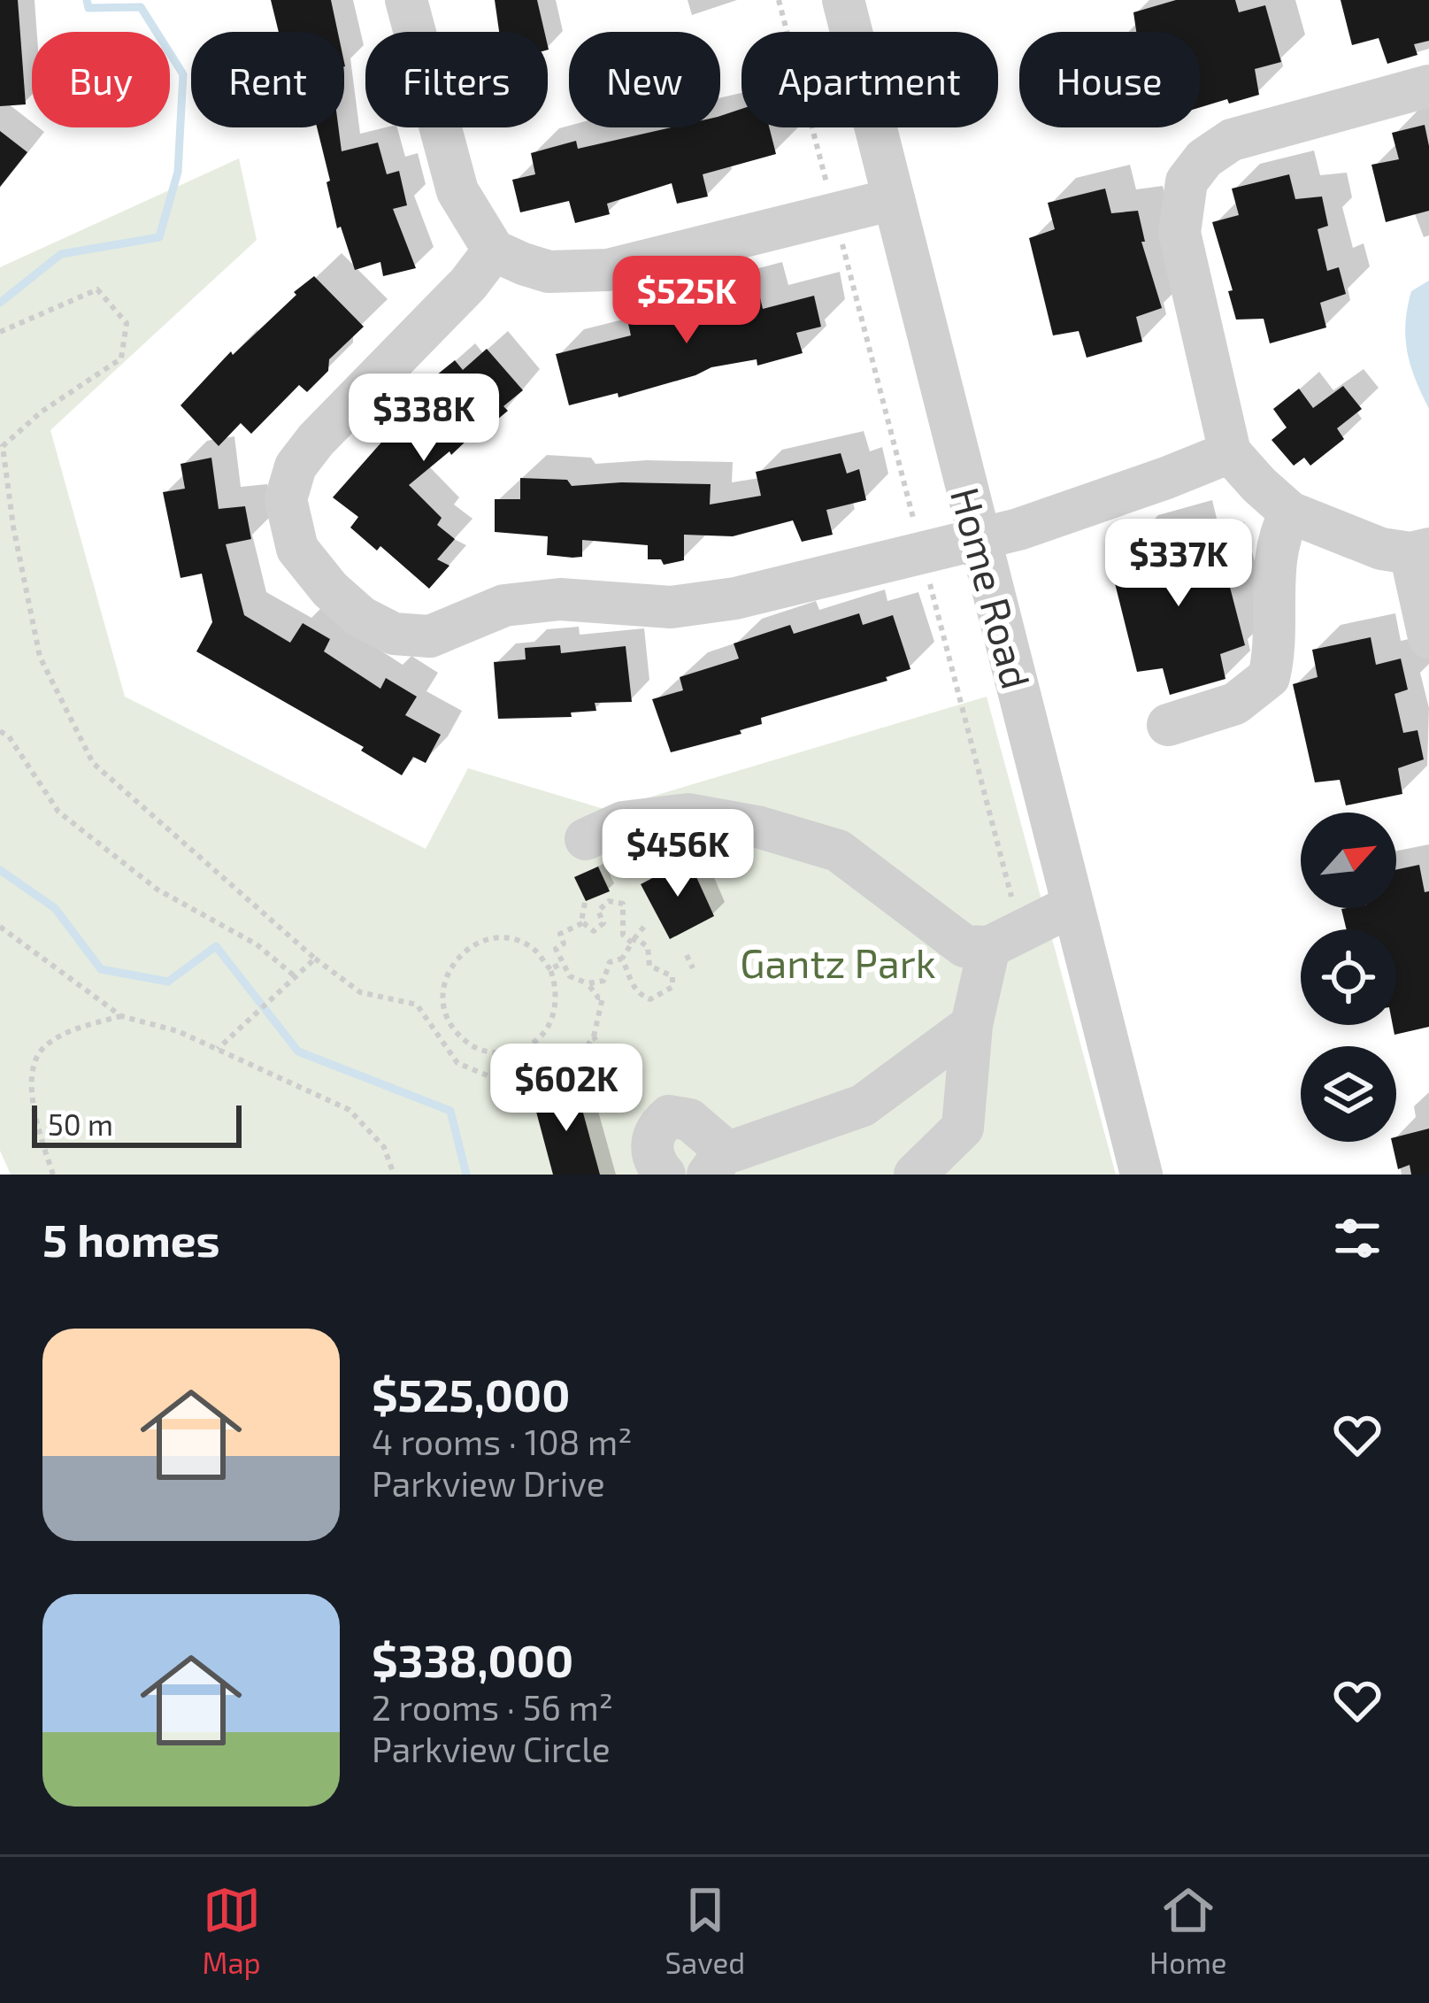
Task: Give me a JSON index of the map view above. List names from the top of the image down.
{
  "streets": {
    "street": ["Home Road"]
  },
  "parks": ["Gantz Park"],
  "scale_bar": "50 m",
  "north": "top right",
  "page": {
    "chip": [
      "Buy",
      "Rent",
      "Filters",
      "New",
      "Apartment",
      "House"
    ],
    "price": [
      "$525K",
      "$338K",
      "$337K",
      "$456K",
      "$602K"
    ],
    "scale": "50 m",
    "heading": "5 homes",
    "list": [
      {
        "name": "$525,000",
        "note": "4 rooms · 108 m² · Parkview Drive"
      },
      {
        "name": "$338,000",
        "note": "2 rooms · 56 m² · Parkview Circle"
      }
    ],
    "tabs": ["Map", "Saved", "Home"]
  }
}
